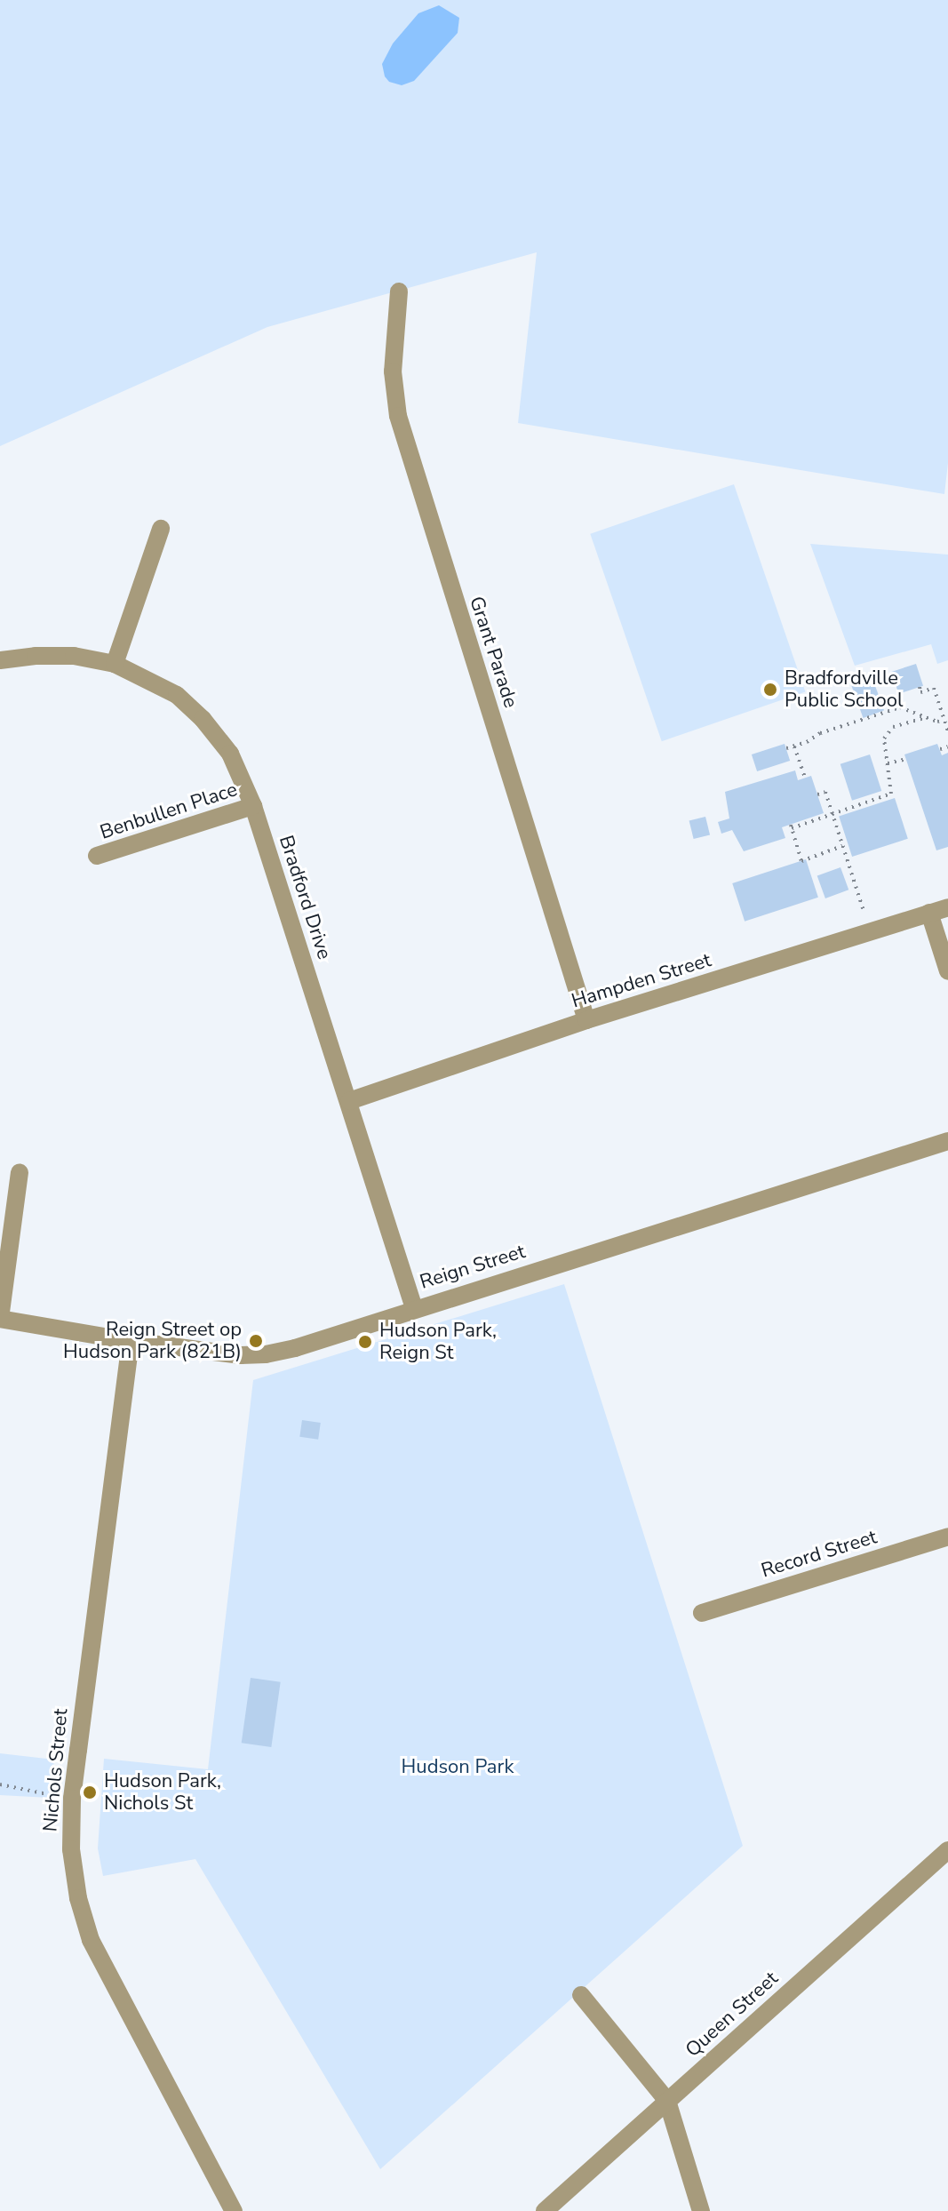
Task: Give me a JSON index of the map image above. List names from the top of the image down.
{
  "streets": {
    "street": [
      "Grant Parade",
      "Benbullen Place",
      "Bradford Drive",
      "Hampden Street",
      "Reign Street",
      "Record Street",
      "Nichols Street",
      "Queen Street"
    ]
  },
  "crossings": [
    ["Grant Parade", "Hampden Street"],
    ["Benbullen Place", "Bradford Drive"],
    ["Bradford Drive", "Hampden Street"],
    ["Bradford Drive", "Reign Street"],
    ["Reign Street", "Nichols Street"]
  ],
  "parks": ["Hudson Park"],
  "places": [
    "Bradfordville Public School",
    "Reign Street op Hudson Park (821B)",
    "Hudson Park, Reign St",
    "Hudson Park, Nichols St"
  ]
}
